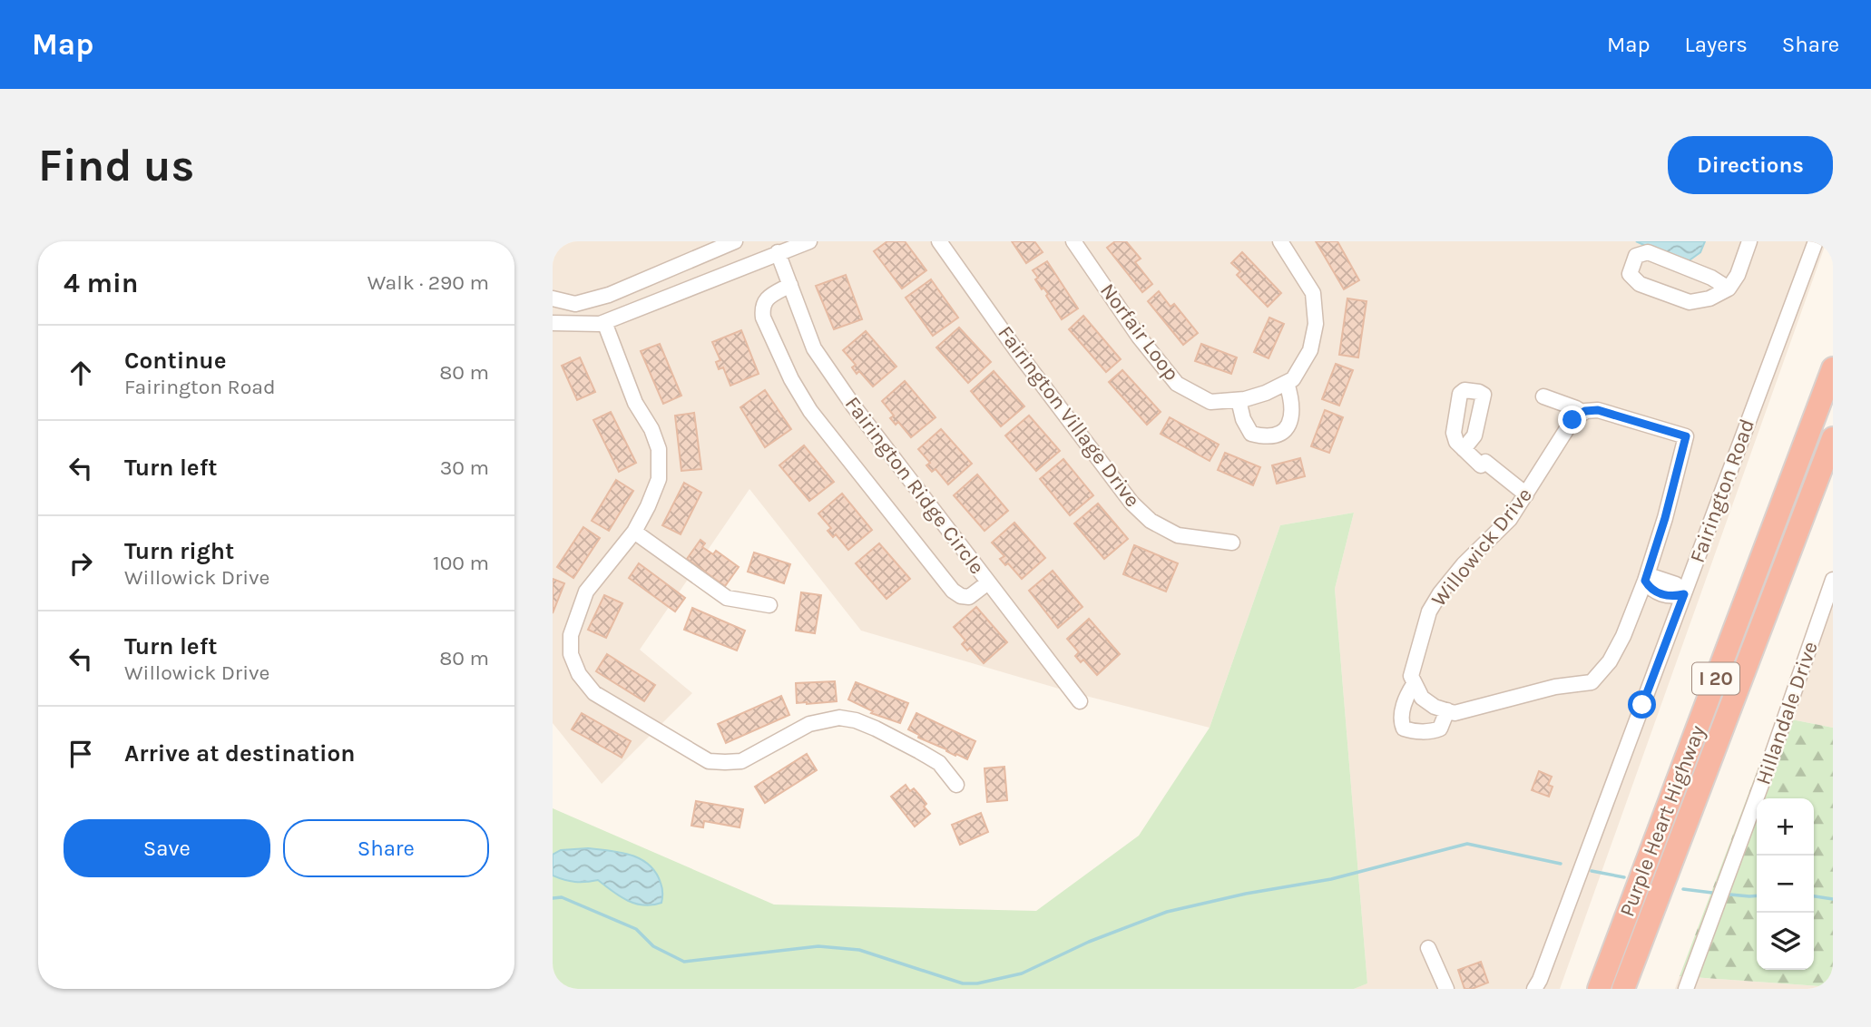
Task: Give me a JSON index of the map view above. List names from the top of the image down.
{
  "streets": {
    "highway": ["I 20", "Purple Heart Highway"],
    "street": [
      "Norfair Loop",
      "Fairington Village Drive",
      "Fairington Ridge Circle",
      "Fairington Road",
      "Willowick Drive",
      "Hillandale Drive"
    ]
  },
  "page": {
    "header": "Map",
    "nav": ["Map", "Layers", "Share"],
    "buttons": [
      "Directions",
      ["Save", "Share"]
    ],
    "title": "Find us",
    "heading": ["4 min", "Walk · 290 m"],
    "list": [
      ["Continue", "Fairington Road", "80 m"],
      ["Turn left", "30 m"],
      ["Turn right", "Willowick Drive", "100 m"],
      ["Turn left", "Willowick Drive", "80 m"],
      "Arrive at destination"
    ],
    "map_buttons": ["+", "−"]
  }
}
